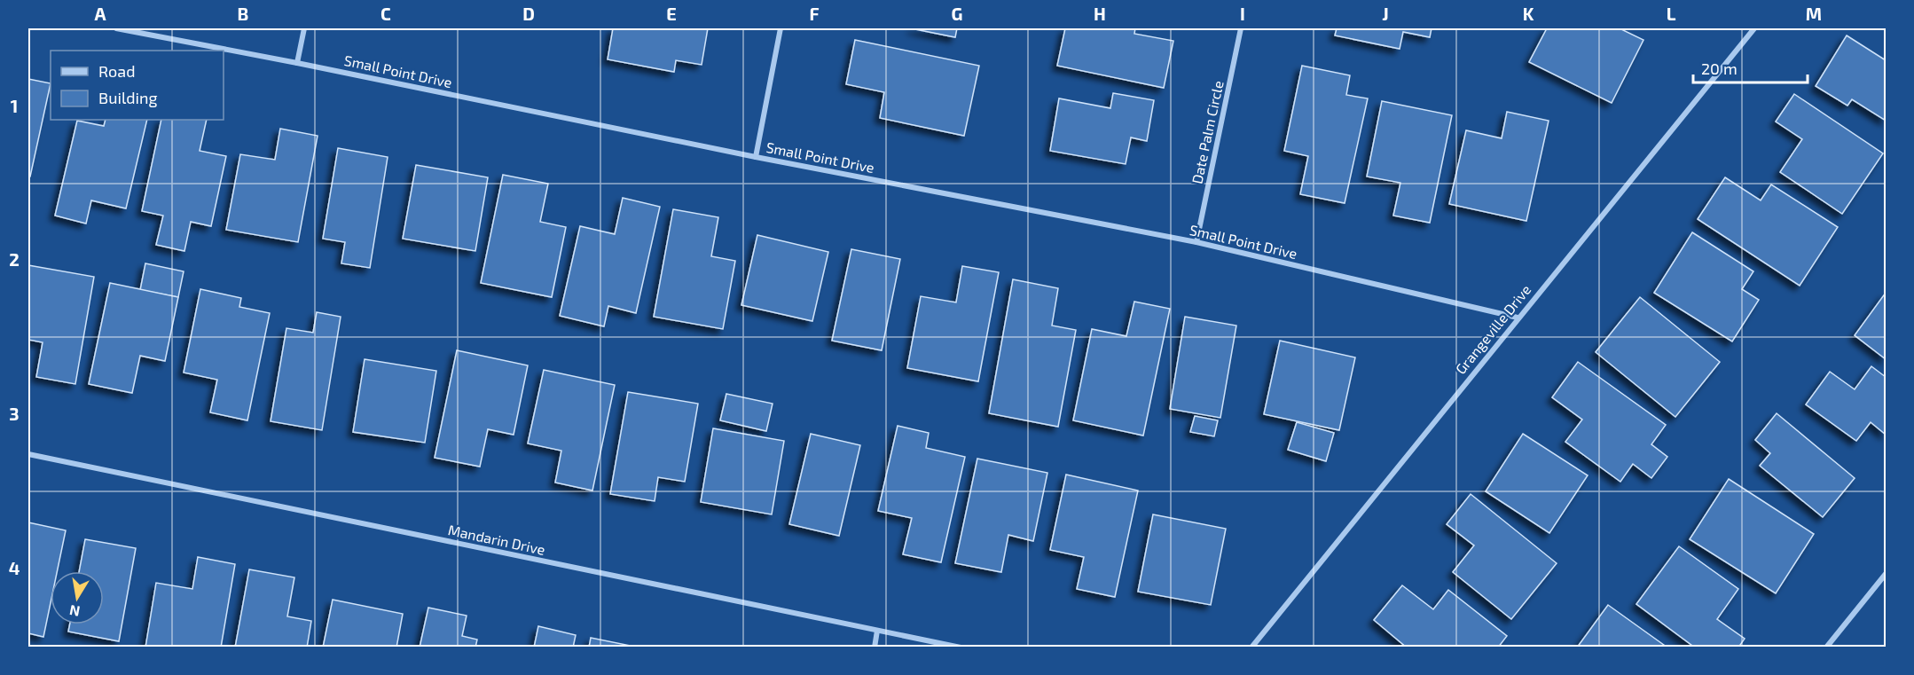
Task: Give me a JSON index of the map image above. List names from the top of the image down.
{
  "streets": {
    "street": [
      "Small Point Drive",
      "Date Palm Circle",
      "Grangeville Drive",
      "Mandarin Drive"
    ]
  },
  "crossings": [
    ["Small Point Drive", "Date Palm Circle"],
    ["Small Point Drive", "Grangeville Drive"]
  ],
  "legend": ["Road", "Building"],
  "scale_bar": "20 m",
  "north": "bottom",
  "grid": {
    "columns": [
      "A",
      "B",
      "C",
      "D",
      "E",
      "F",
      "G",
      "H",
      "I",
      "J",
      "K",
      "L",
      "M"
    ],
    "rows": [
      "1",
      "2",
      "3",
      "4"
    ]
  }
}
